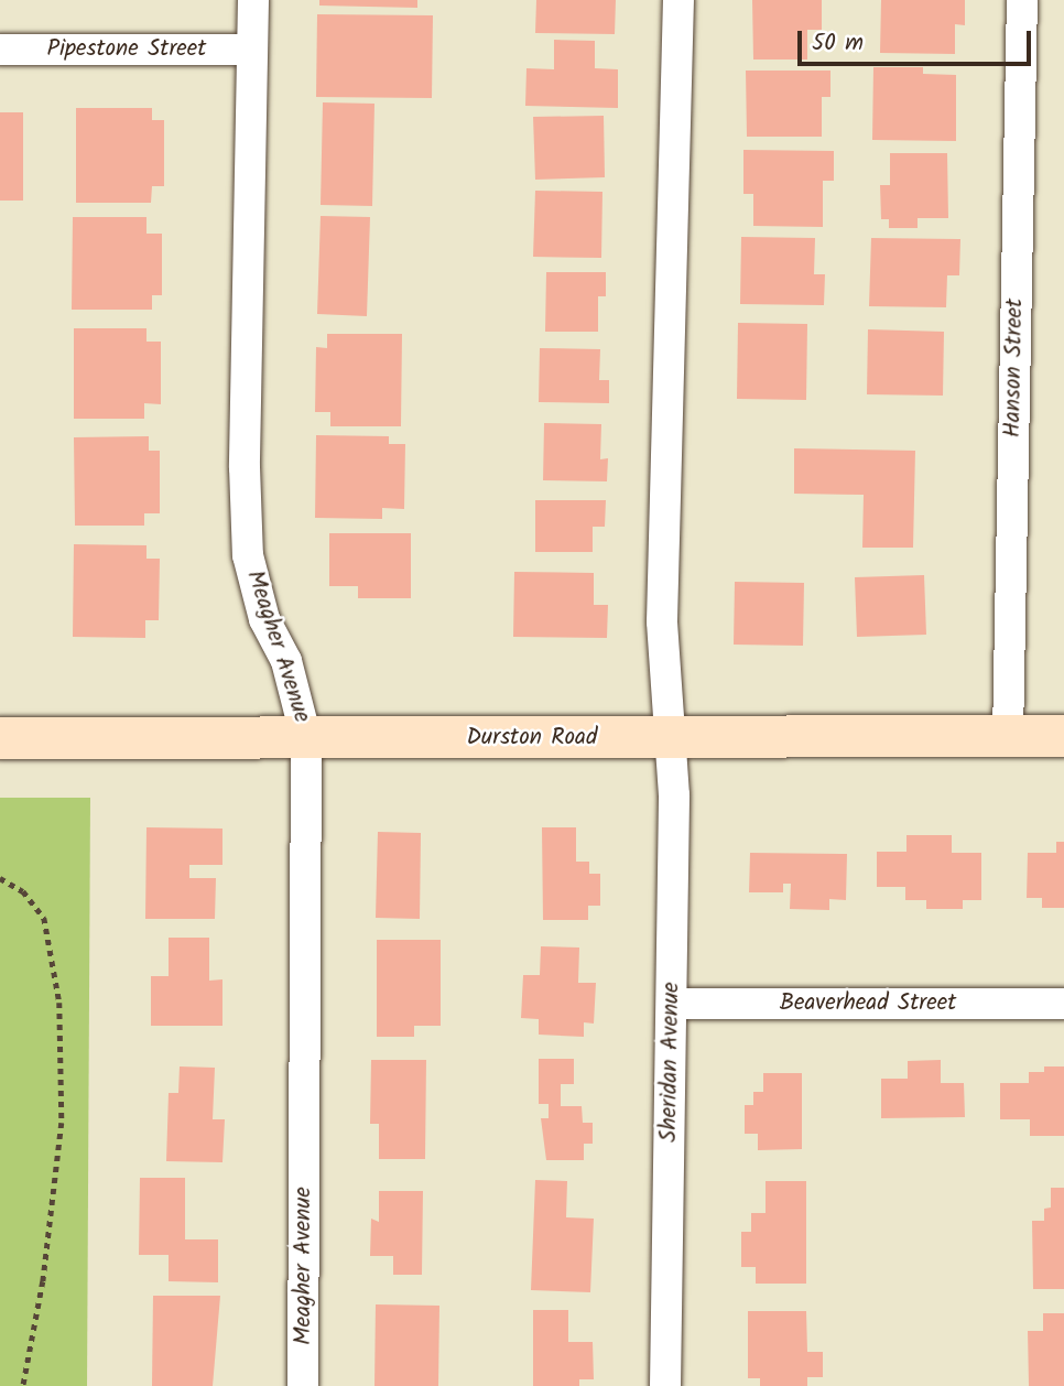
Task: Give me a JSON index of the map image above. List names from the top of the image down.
{
  "streets": {
    "main road": ["Durston Road"],
    "street": [
      "Pipestone Street",
      "Hanson Street",
      "Meagher Avenue",
      "Beaverhead Street",
      "Sheridan Avenue"
    ]
  },
  "crossings": [
    ["Pipestone Street", "Meagher Avenue"],
    ["Hanson Street", "Durston Road"],
    ["Meagher Avenue", "Durston Road"],
    ["Durston Road", "Sheridan Avenue"],
    ["Beaverhead Street", "Sheridan Avenue"]
  ],
  "scale_bar": "50 m"
}
